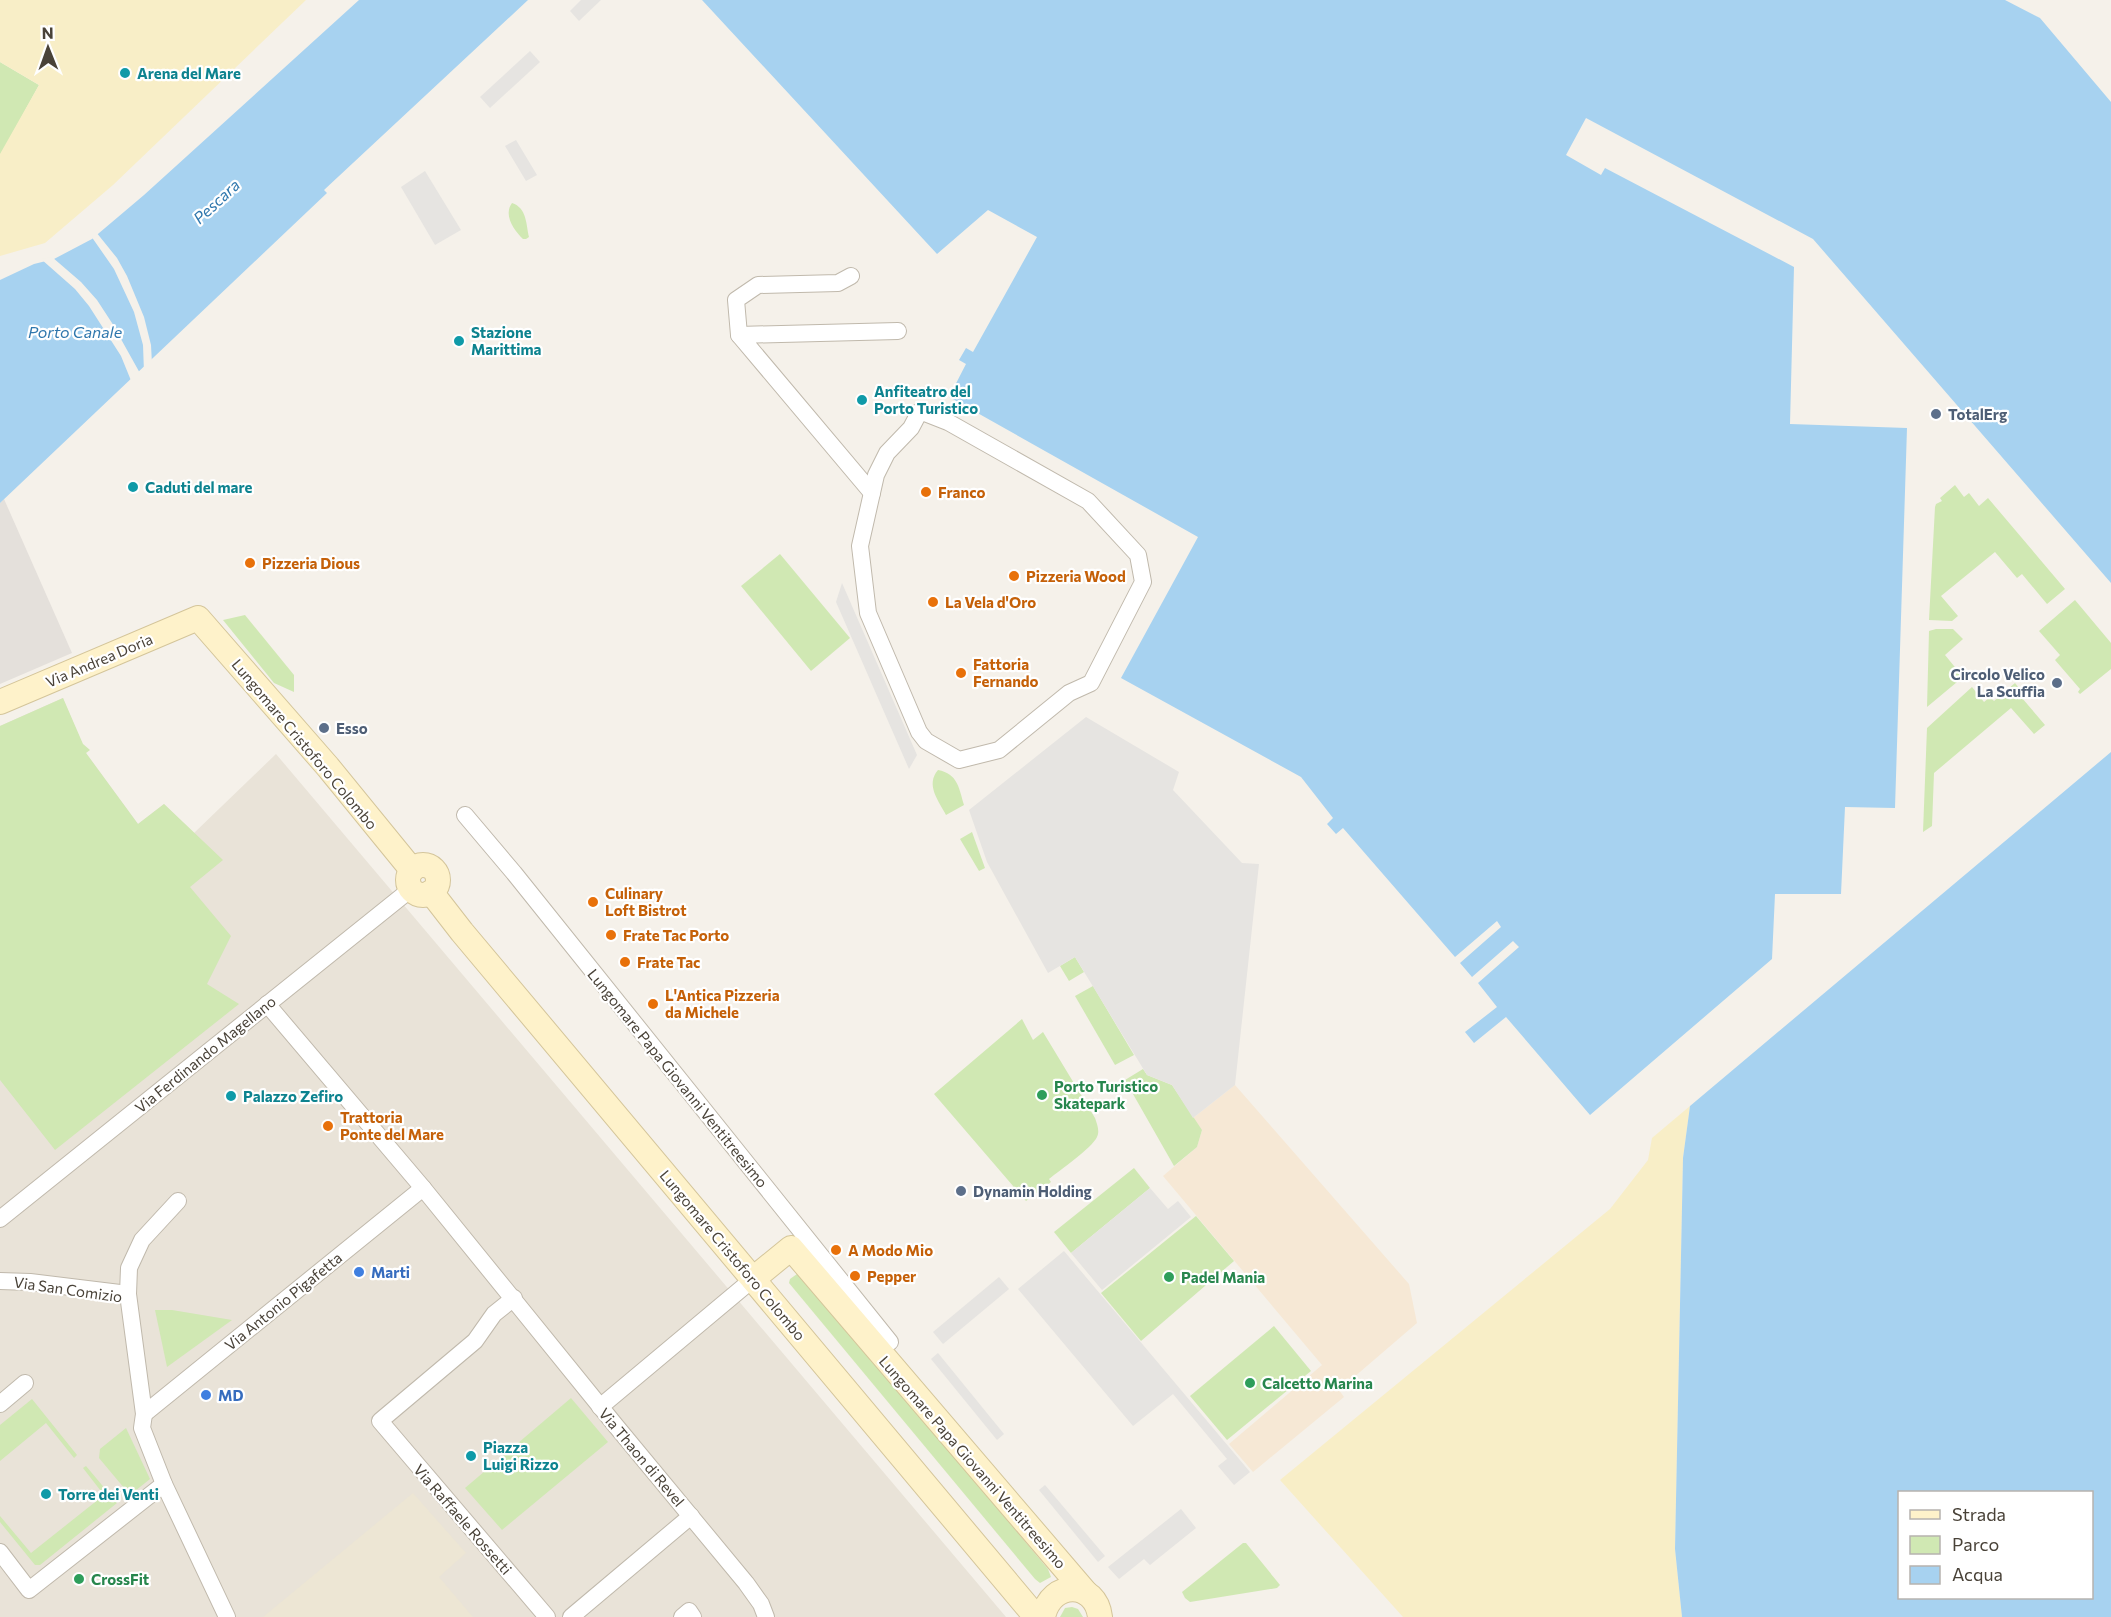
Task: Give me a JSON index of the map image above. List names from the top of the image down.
{
  "streets": {
    "street": [
      "Via Andrea Doria",
      "Lungomare Cristoforo Colombo",
      "Via Ferdinando Magellano",
      "Lungomare Papa Giovanni Ventitreesimo",
      "Via San Comizio",
      "Via Antonio Pigafetta",
      "Via Thaon di Revel",
      "Via Raffaele Rossetti"
    ]
  },
  "crossings": [
    ["Via Andrea Doria", "Lungomare Cristoforo Colombo"],
    ["Lungomare Cristoforo Colombo", "Via Ferdinando Magellano"],
    ["Lungomare Cristoforo Colombo", "Lungomare Papa Giovanni Ventitreesimo"],
    ["Via Ferdinando Magellano", "Via Thaon di Revel"],
    ["Via Antonio Pigafetta", "Via Thaon di Revel"],
    ["Via Thaon di Revel", "Via Raffaele Rossetti"]
  ],
  "water": ["Pescara", "Porto Canale"],
  "places": [
    "Arena del Mare",
    "Stazione Marittima",
    "Anfiteatro del Porto Turistico",
    "TotalErg",
    "Caduti del mare",
    "Franco",
    "Pizzeria Dious",
    "Pizzeria Wood",
    "La Vela d'Oro",
    "Fattoria Fernando",
    "Circolo Velico La Scuffia",
    "Esso",
    "Culinary Loft Bistrot",
    "Frate Tac Porto",
    "Frate Tac",
    "L'Antica Pizzeria da Michele",
    "Porto Turistico Skatepark",
    "Palazzo Zefiro",
    "Trattoria Ponte del Mare",
    "Dynamin Holding",
    "A Modo Mio",
    "Marti",
    "Pepper",
    "Padel Mania",
    "Calcetto Marina",
    "MD",
    "Piazza Luigi Rizzo",
    "Torre dei Venti",
    "CrossFit"
  ],
  "legend": ["Strada", "Parco", "Acqua"],
  "north": "top"
}
